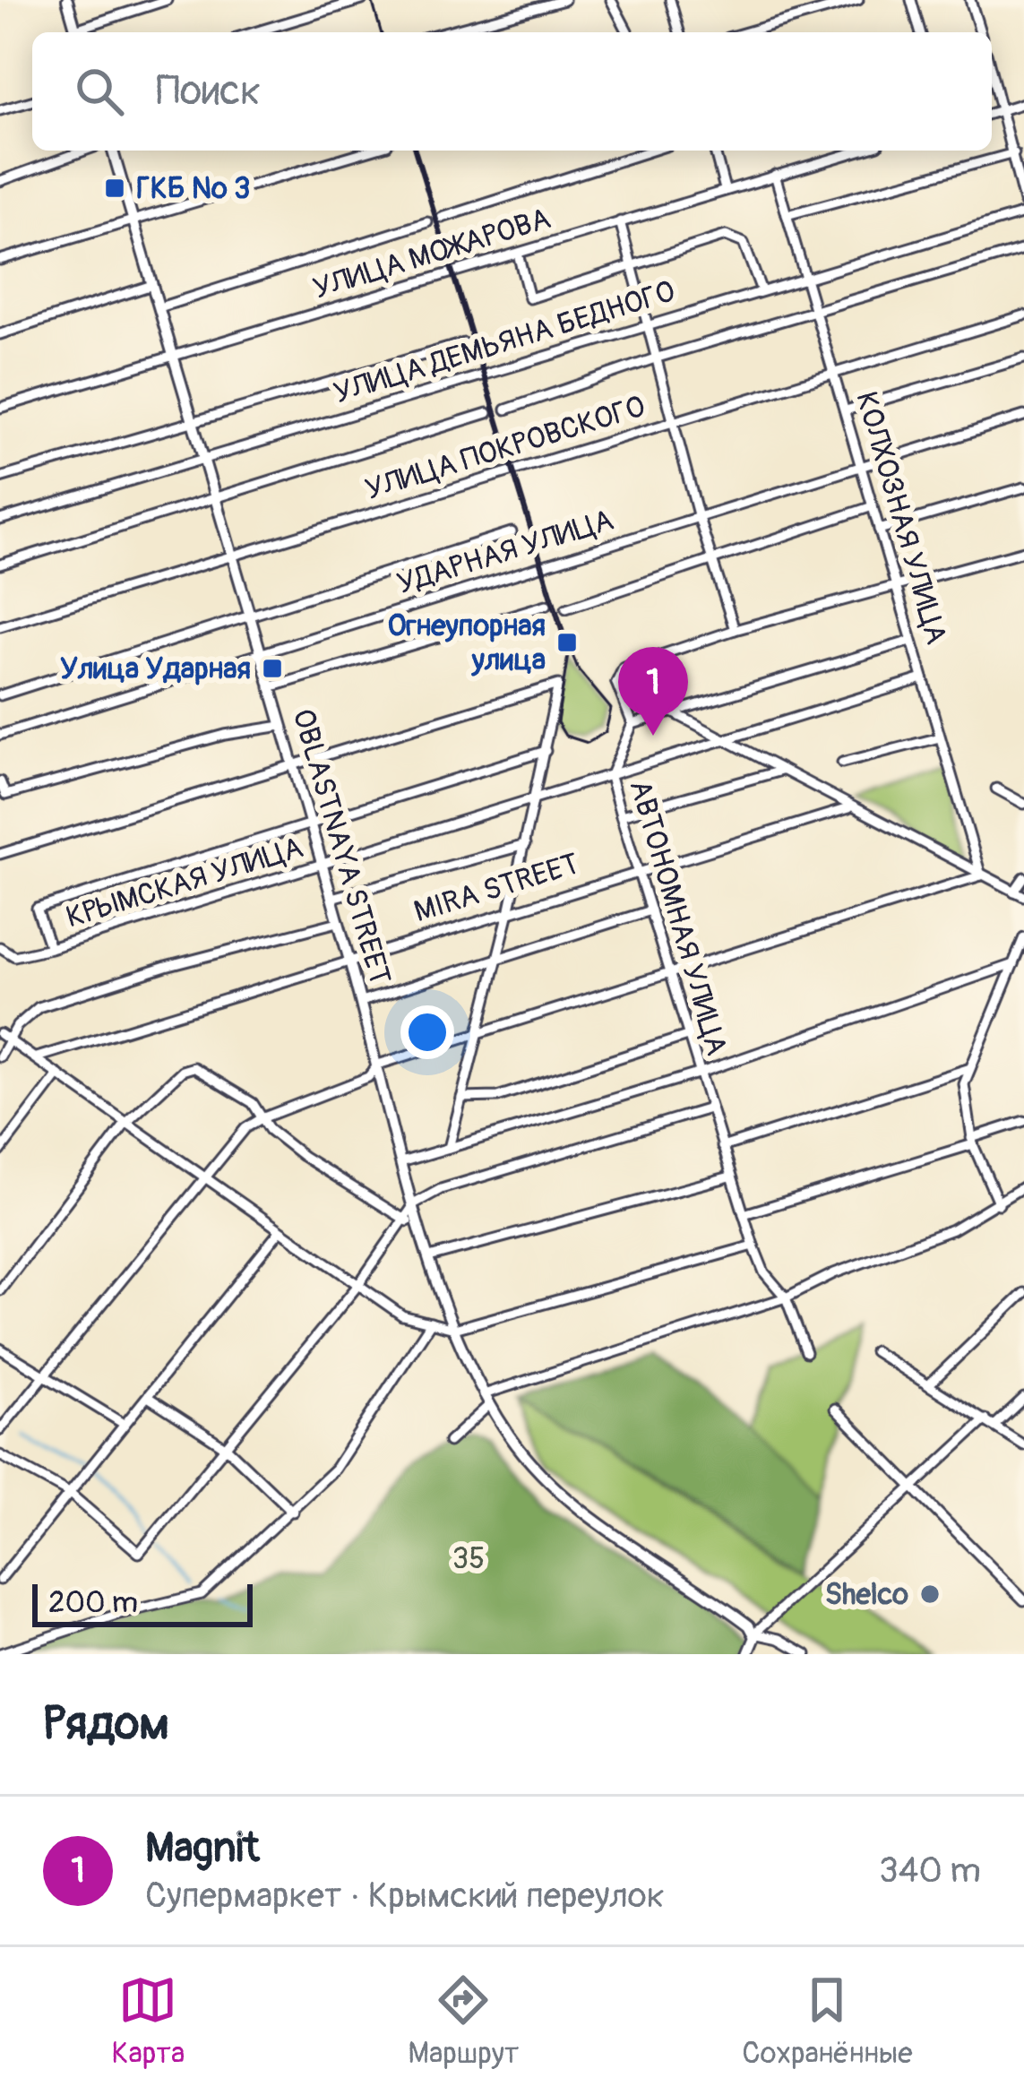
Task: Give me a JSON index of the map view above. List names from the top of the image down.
{
  "streets": {
    "main road": ["OBLASTNAYA STREET"],
    "street": [
      "УЛИЦА МОЖАРОВА",
      "УЛИЦА ДЕМЬЯНА БЕДНОГО",
      "УЛИЦА ПОКРОВСКОГО",
      "КОЛХОЗНАЯ УЛИЦА",
      "УДАРНАЯ УЛИЦА",
      "КРЫМСКАЯ УЛИЦА",
      "MIRA STREET",
      "АВТОНОМНАЯ УЛИЦА"
    ]
  },
  "crossings": [
    ["УЛИЦА МОЖАРОВА", "КОЛХОЗНАЯ УЛИЦА"],
    ["УЛИЦА МОЖАРОВА", "OBLASTNAYA STREET"],
    ["УЛИЦА ДЕМЬЯНА БЕДНОГО", "КОЛХОЗНАЯ УЛИЦА"],
    ["УЛИЦА ДЕМЬЯНА БЕДНОГО", "OBLASTNAYA STREET"],
    ["УЛИЦА ПОКРОВСКОГО", "КОЛХОЗНАЯ УЛИЦА"],
    ["УЛИЦА ПОКРОВСКОГО", "OBLASTNAYA STREET"],
    ["КОЛХОЗНАЯ УЛИЦА", "УДАРНАЯ УЛИЦА"],
    ["КОЛХОЗНАЯ УЛИЦА", "КРЫМСКАЯ УЛИЦА"],
    ["УДАРНАЯ УЛИЦА", "OBLASTNAYA STREET"],
    ["OBLASTNAYA STREET", "КРЫМСКАЯ УЛИЦА"],
    ["OBLASTNAYA STREET", "MIRA STREET"],
    ["КРЫМСКАЯ УЛИЦА", "АВТОНОМНАЯ УЛИЦА"],
    ["MIRA STREET", "АВТОНОМНАЯ УЛИЦА"]
  ],
  "parks": ["35"],
  "places": {
    "transit": ["ГКБ № 3", "Огнеупорная улица", "Улица Ударная"],
    "other": ["Shelco"]
  },
  "scale_bar": "200 m",
  "page": {
    "search": "Поиск",
    "pins": "1",
    "scale": "200 m",
    "heading": "Рядом",
    "list": [
      {
        "mark": "1",
        "name": "Magnit",
        "note": "Супермаркет · Крымский переулок",
        "value": "340 m"
      }
    ],
    "nav": ["Карта", "Маршрут", "Сохранённые"]
  }
}
